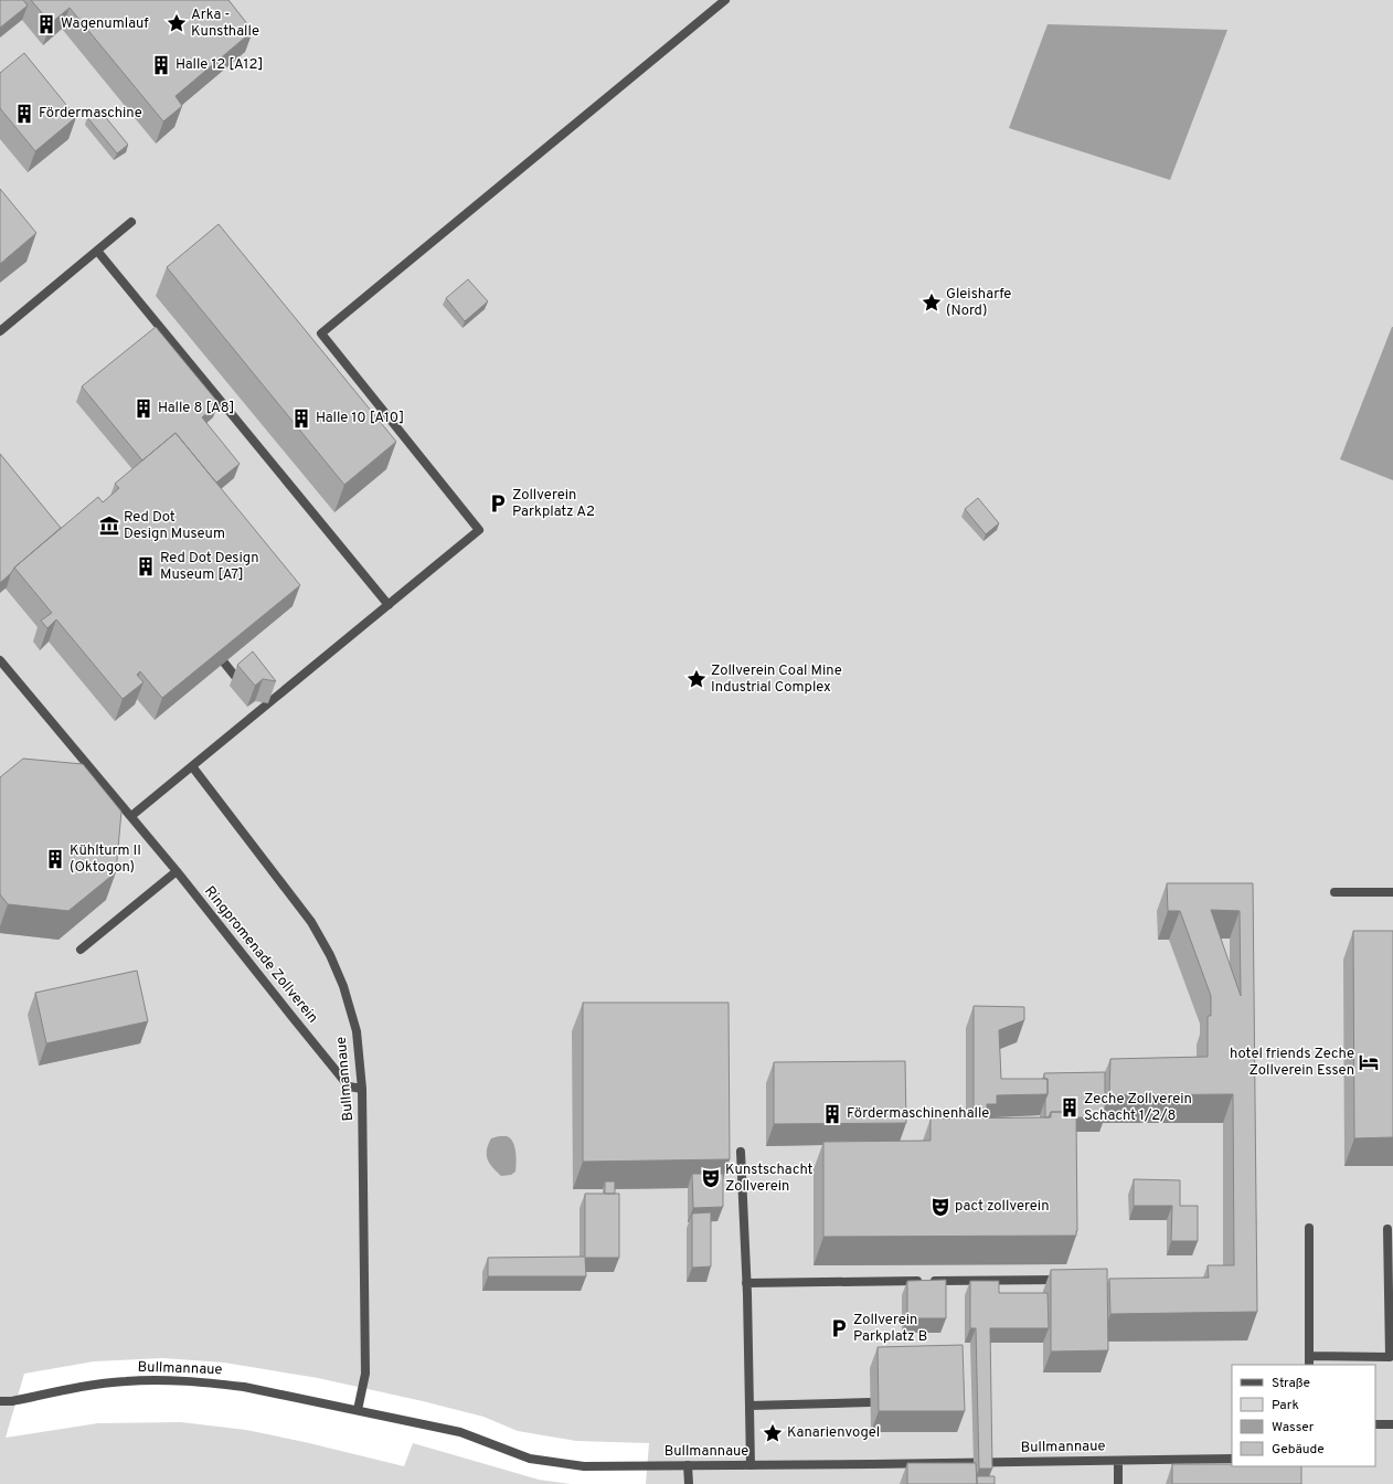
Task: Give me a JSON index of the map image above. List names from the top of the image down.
{
  "streets": {
    "street": ["Ringpromenade Zollverein", "Bullmannaue"]
  },
  "crossings": [
    ["Ringpromenade Zollverein", "Bullmannaue"]
  ],
  "places": {
    "place": [
      "Arka - Kunsthalle",
      "Gleisharfe (Nord)",
      "Zollverein Coal Mine Industrial Complex",
      "Kanarienvogel"
    ],
    "building": [
      "Wagenumlauf",
      "Halle 12 [A12]",
      "Fördermaschine",
      "Halle 8 [A8]",
      "Halle 10 [A10]",
      "Red Dot Design Museum [A7]",
      "Kühlturm II (Oktogon)",
      "Zeche Zollverein Schacht 1/2/8",
      "Fördermaschinenhalle"
    ],
    "parking": ["Zollverein Parkplatz A2", "Zollverein Parkplatz B"],
    "museum": ["Red Dot Design Museum"],
    "hotel": ["hotel friends Zeche Zollverein Essen"],
    "theatre": ["Kunstschacht Zollverein", "pact zollverein"]
  },
  "legend": [
    "Straße",
    "Park",
    "Wasser",
    "Gebäude"
  ]
}
